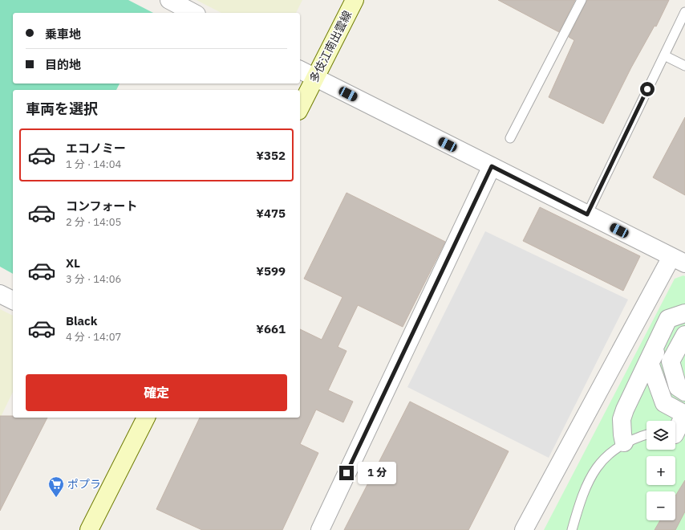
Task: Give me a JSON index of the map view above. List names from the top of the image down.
{
  "streets": {
    "main road": ["多伎江南出雲線"]
  },
  "places": {
    "supermarket": ["ポプラ"]
  },
  "page": {
    "banner": ["乗車地", "目的地"],
    "heading": "車両を選択",
    "list": [
      {
        "name": "エコノミー",
        "note": "1 分 · 14:04",
        "value": "¥352"
      },
      {
        "name": "コンフォート",
        "note": "2 分 · 14:05",
        "value": "¥475"
      },
      {
        "name": "XL",
        "note": "3 分 · 14:06",
        "value": "¥599"
      },
      {
        "name": "Black",
        "note": "4 分 · 14:07",
        "value": "¥661"
      }
    ],
    "buttons": "確定",
    "map_buttons": ["+", "−"],
    "bubble": "1 分"
  }
}
